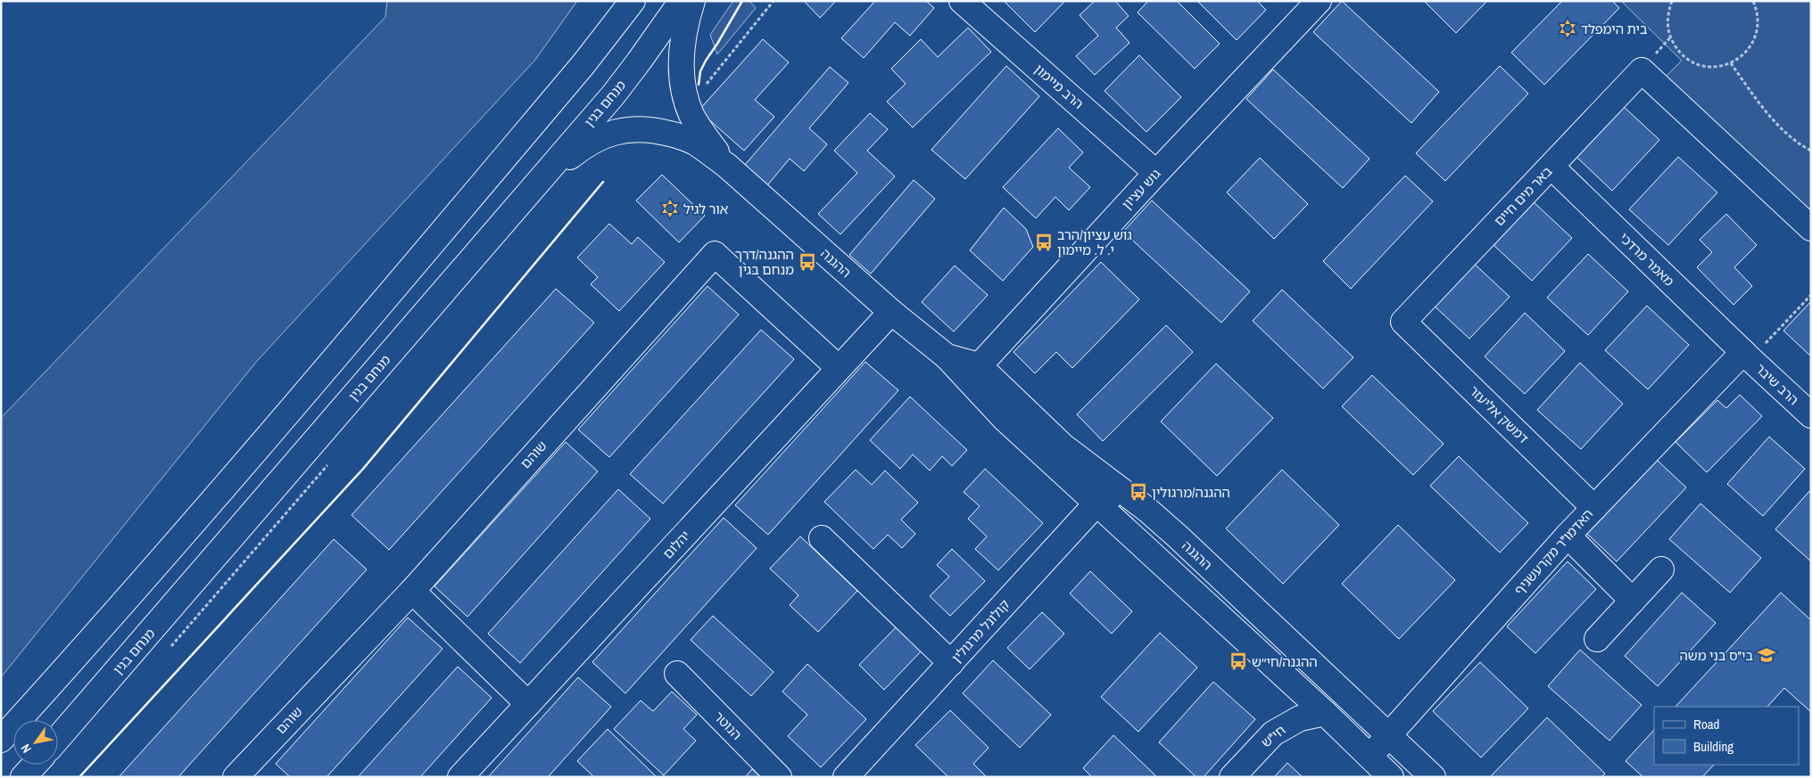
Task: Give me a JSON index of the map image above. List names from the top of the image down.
{
  "streets": {
    "street": [
      "הרב מיימון",
      "מנחם בגין",
      "גוש עציון",
      "באר מים חיים",
      "מאמר מרדכי",
      "ההגנה",
      "הרב שיבר",
      "דמשק אליעזר",
      "שוהם",
      "יהלום",
      "האדמו\"ר מקרעשניף",
      "קולונל מרגולין",
      "הנוטר",
      "חי\"ש"
    ]
  },
  "crossings": [
    ["הרב מיימון", "גוש עציון"],
    ["גוש עציון", "ההגנה"],
    ["באר מים חיים", "מאמר מרדכי"],
    ["באר מים חיים", "דמשק אליעזר"],
    ["מאמר מרדכי", "הרב שיבר"],
    ["מאמר מרדכי", "האדמו\"ר מקרעשניף"],
    ["ההגנה", "יהלום"],
    ["ההגנה", "האדמו\"ר מקרעשניף"],
    ["ההגנה", "קולונל מרגולין"],
    ["ההגנה", "חי\"ש"],
    ["הרב שיבר", "האדמו\"ר מקרעשניף"],
    ["דמשק אליעזר", "האדמו\"ר מקרעשניף"],
    ["שוהם", "יהלום"]
  ],
  "places": {
    "synagogue": ["בית הימפלד", "אור לגיל"],
    "bus stop": [
      "גוש עציון/הרב י. ל. מיימון",
      "ההגנה/דרך מנחם בגין",
      "ההגנה/מרגולין",
      "ההגנה/חי״ש"
    ],
    "school or university": ["בי\"ס בני משה"]
  },
  "legend": ["Road", "Building"],
  "north": "bottom left"
}
